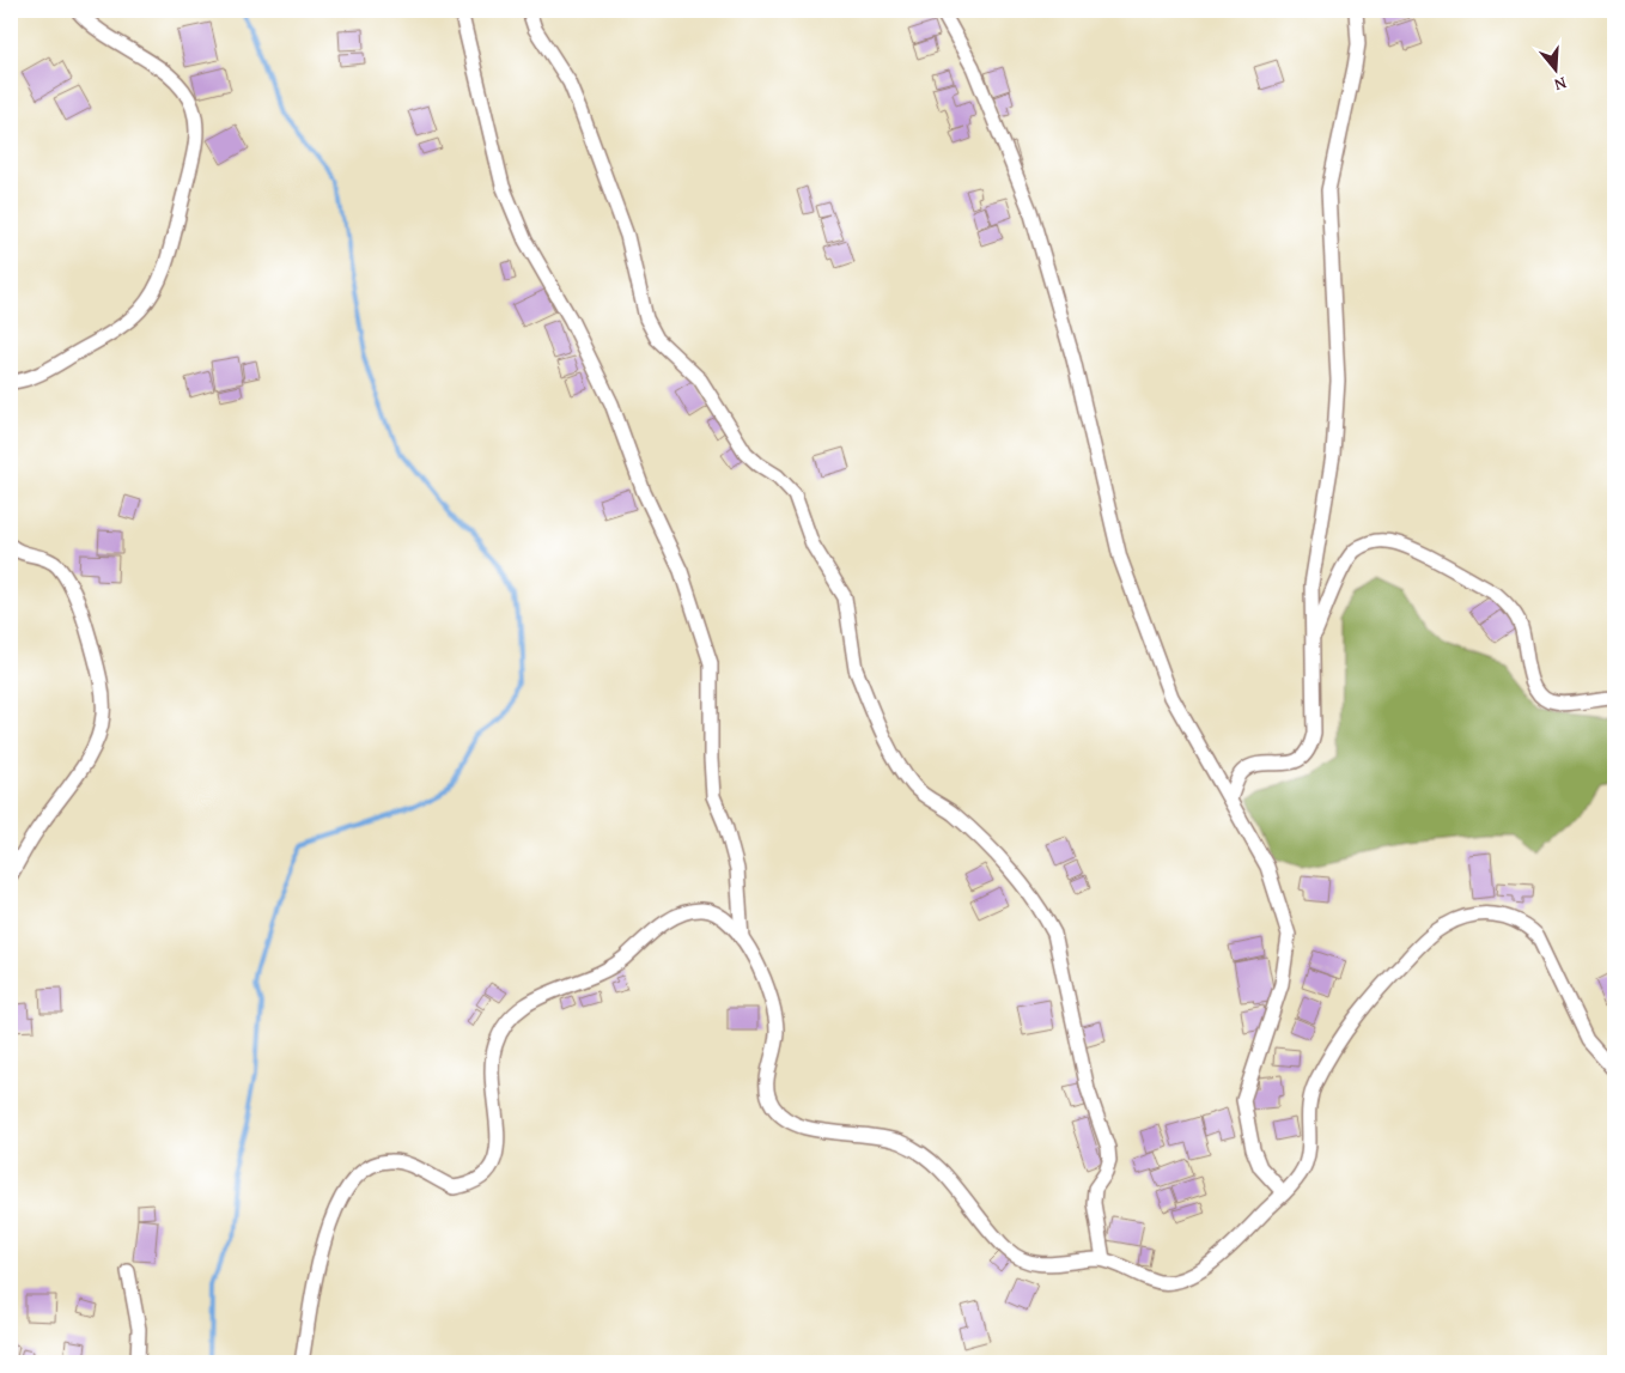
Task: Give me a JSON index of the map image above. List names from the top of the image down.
{
  "north": "bottom"
}
